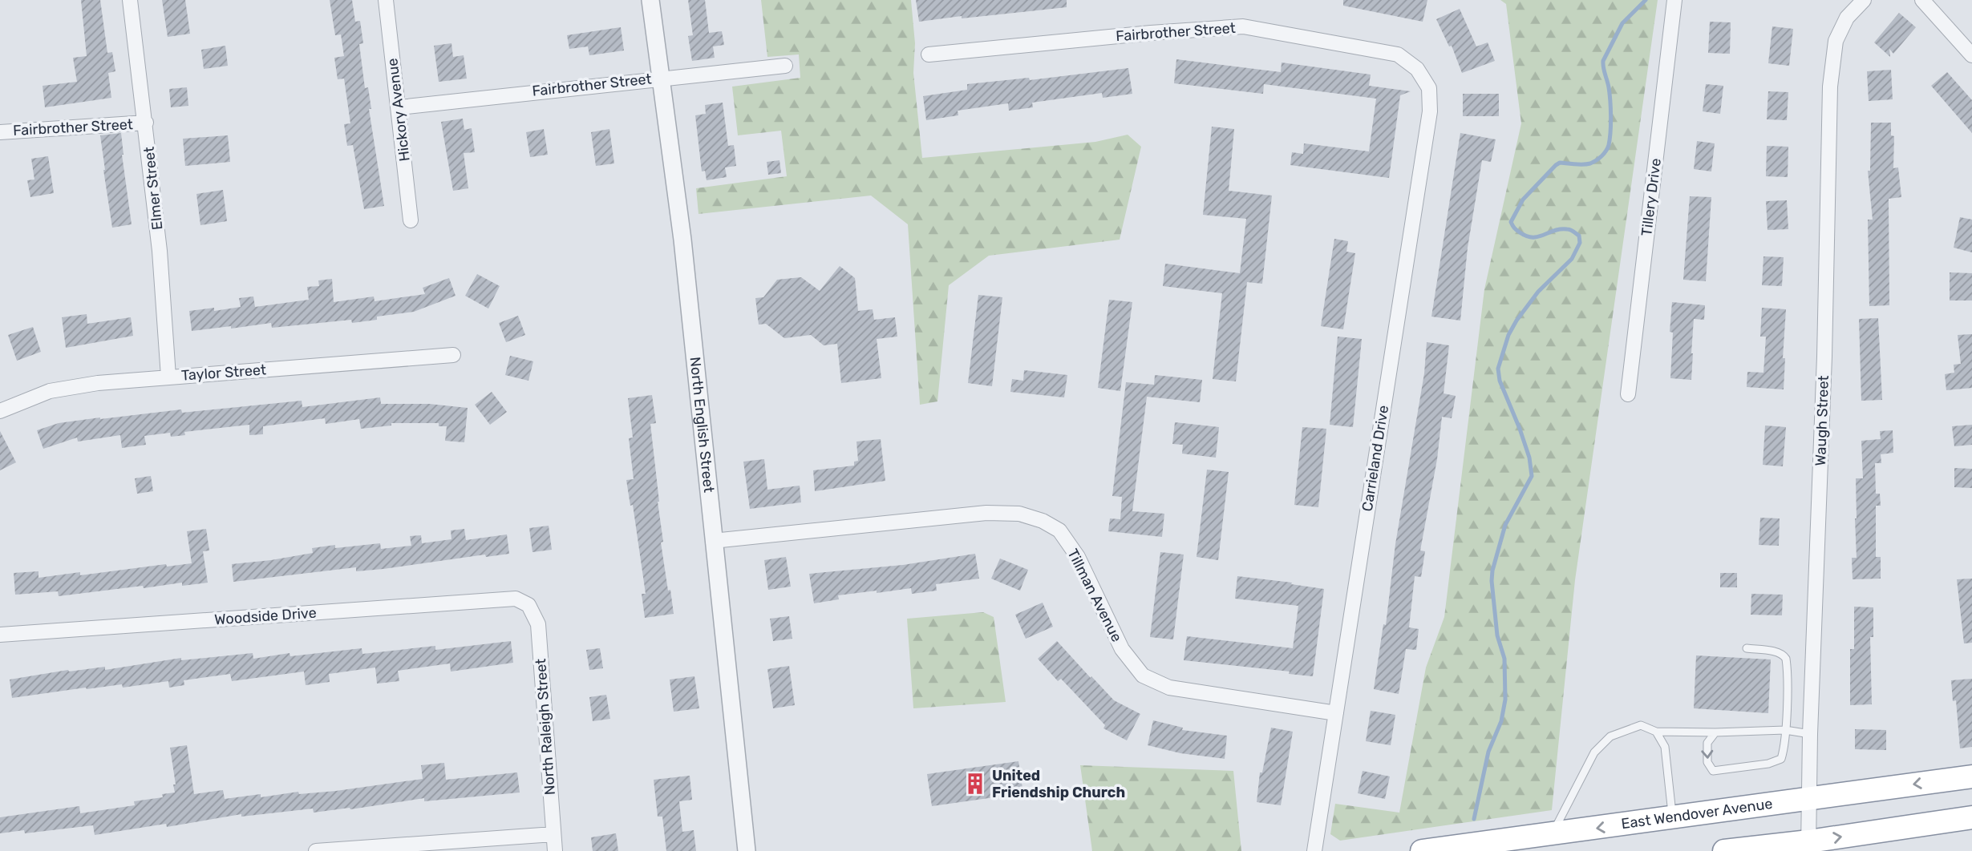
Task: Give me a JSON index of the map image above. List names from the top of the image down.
{
  "streets": {
    "highway": ["East Wendover Avenue"],
    "street": [
      "Fairbrother Street",
      "Hickory Avenue",
      "Elmer Street",
      "Tillery Drive",
      "Taylor Street",
      "Waugh Street",
      "North English Street",
      "Carrieland Drive",
      "Tillman Avenue",
      "Woodside Drive",
      "North Raleigh Street"
    ]
  },
  "crossings": [
    ["Fairbrother Street", "Hickory Avenue"],
    ["Fairbrother Street", "Elmer Street"],
    ["Fairbrother Street", "North English Street"],
    ["Fairbrother Street", "Carrieland Drive"],
    ["Elmer Street", "Taylor Street"],
    ["Waugh Street", "East Wendover Avenue"],
    ["North English Street", "Tillman Avenue"],
    ["Carrieland Drive", "Tillman Avenue"],
    ["Woodside Drive", "North Raleigh Street"]
  ],
  "places": {
    "building": ["United Friendship Church"]
  }
}
